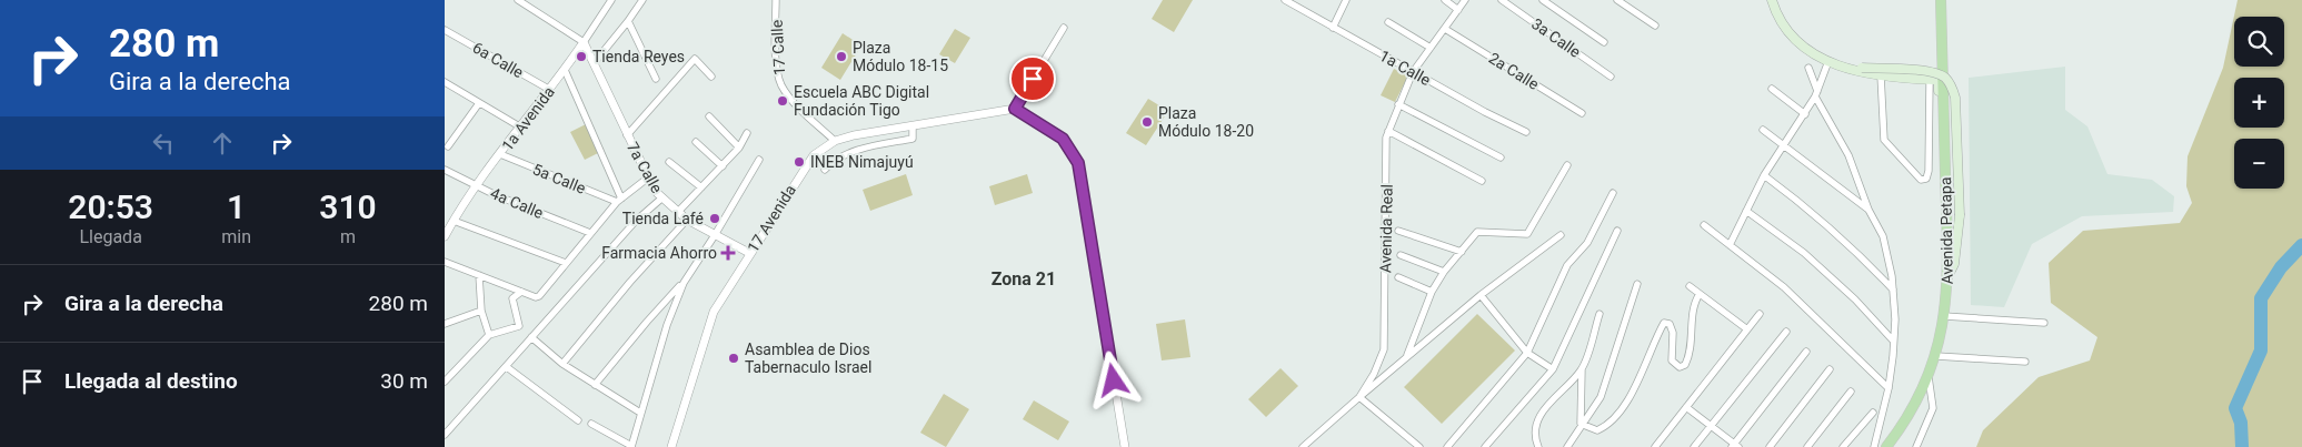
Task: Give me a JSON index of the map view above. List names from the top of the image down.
{
  "streets": {
    "main road": ["Avenida Petapa"],
    "street": [
      "3a Calle",
      "17 Calle",
      "6a Calle",
      "1a Calle",
      "2a Calle",
      "1a Avenida",
      "7a Calle",
      "5a Calle",
      "4a Calle",
      "17 Avenida",
      "Avenida Real"
    ]
  },
  "crossings": [
    ["17 Calle", "17 Avenida"],
    ["6a Calle", "1a Avenida"],
    ["1a Calle", "Avenida Real"],
    ["2a Calle", "Avenida Real"],
    ["1a Avenida", "7a Calle"],
    ["1a Avenida", "5a Calle"],
    ["1a Avenida", "4a Calle"],
    ["7a Calle", "17 Avenida"]
  ],
  "districts": ["Zona 21"],
  "places": {
    "other": [
      "Tienda Reyes",
      "Plaza Módulo 18-15",
      "Escuela ABC Digital Fundación Tigo",
      "Plaza Módulo 18-20",
      "INEB Nimajuyú",
      "Tienda Lafé",
      "Asamblea de Dios Tabernaculo Israel"
    ],
    "health": ["Farmacia Ahorro"]
  },
  "page": {
    "turn": ["280 m", "Gira a la derecha"],
    "map_buttons": ["+", "−"],
    "eta": [
      "20:53",
      "Llegada",
      "1",
      "min",
      "310",
      "m"
    ],
    "list": [
      {
        "name": "Gira a la derecha",
        "value": "280 m"
      },
      {
        "name": "Llegada al destino",
        "value": "30 m"
      }
    ]
  }
}
